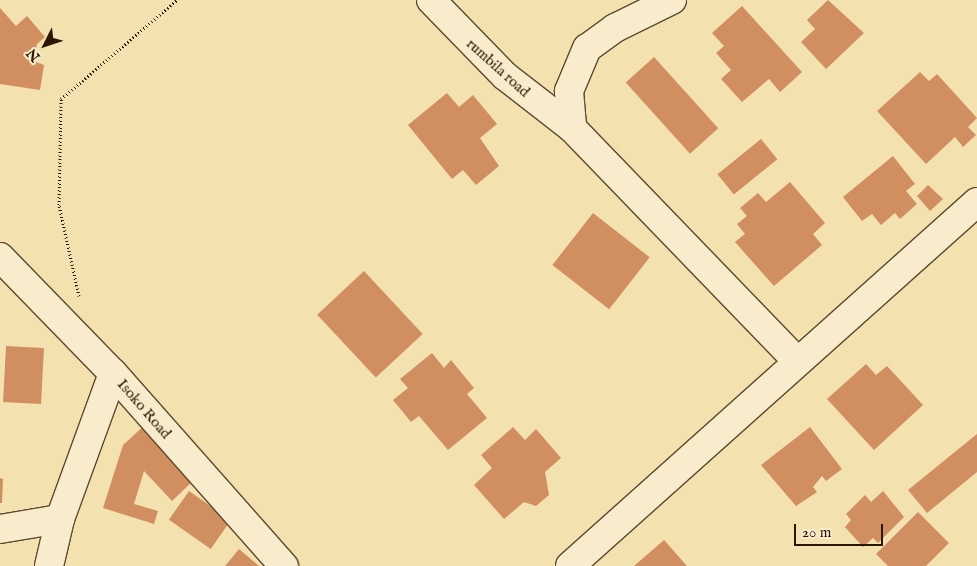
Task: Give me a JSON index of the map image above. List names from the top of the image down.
{
  "streets": {
    "street": ["rumbila road", "Isoko Road"]
  },
  "scale_bar": "20 m",
  "north": "bottom left"
}
